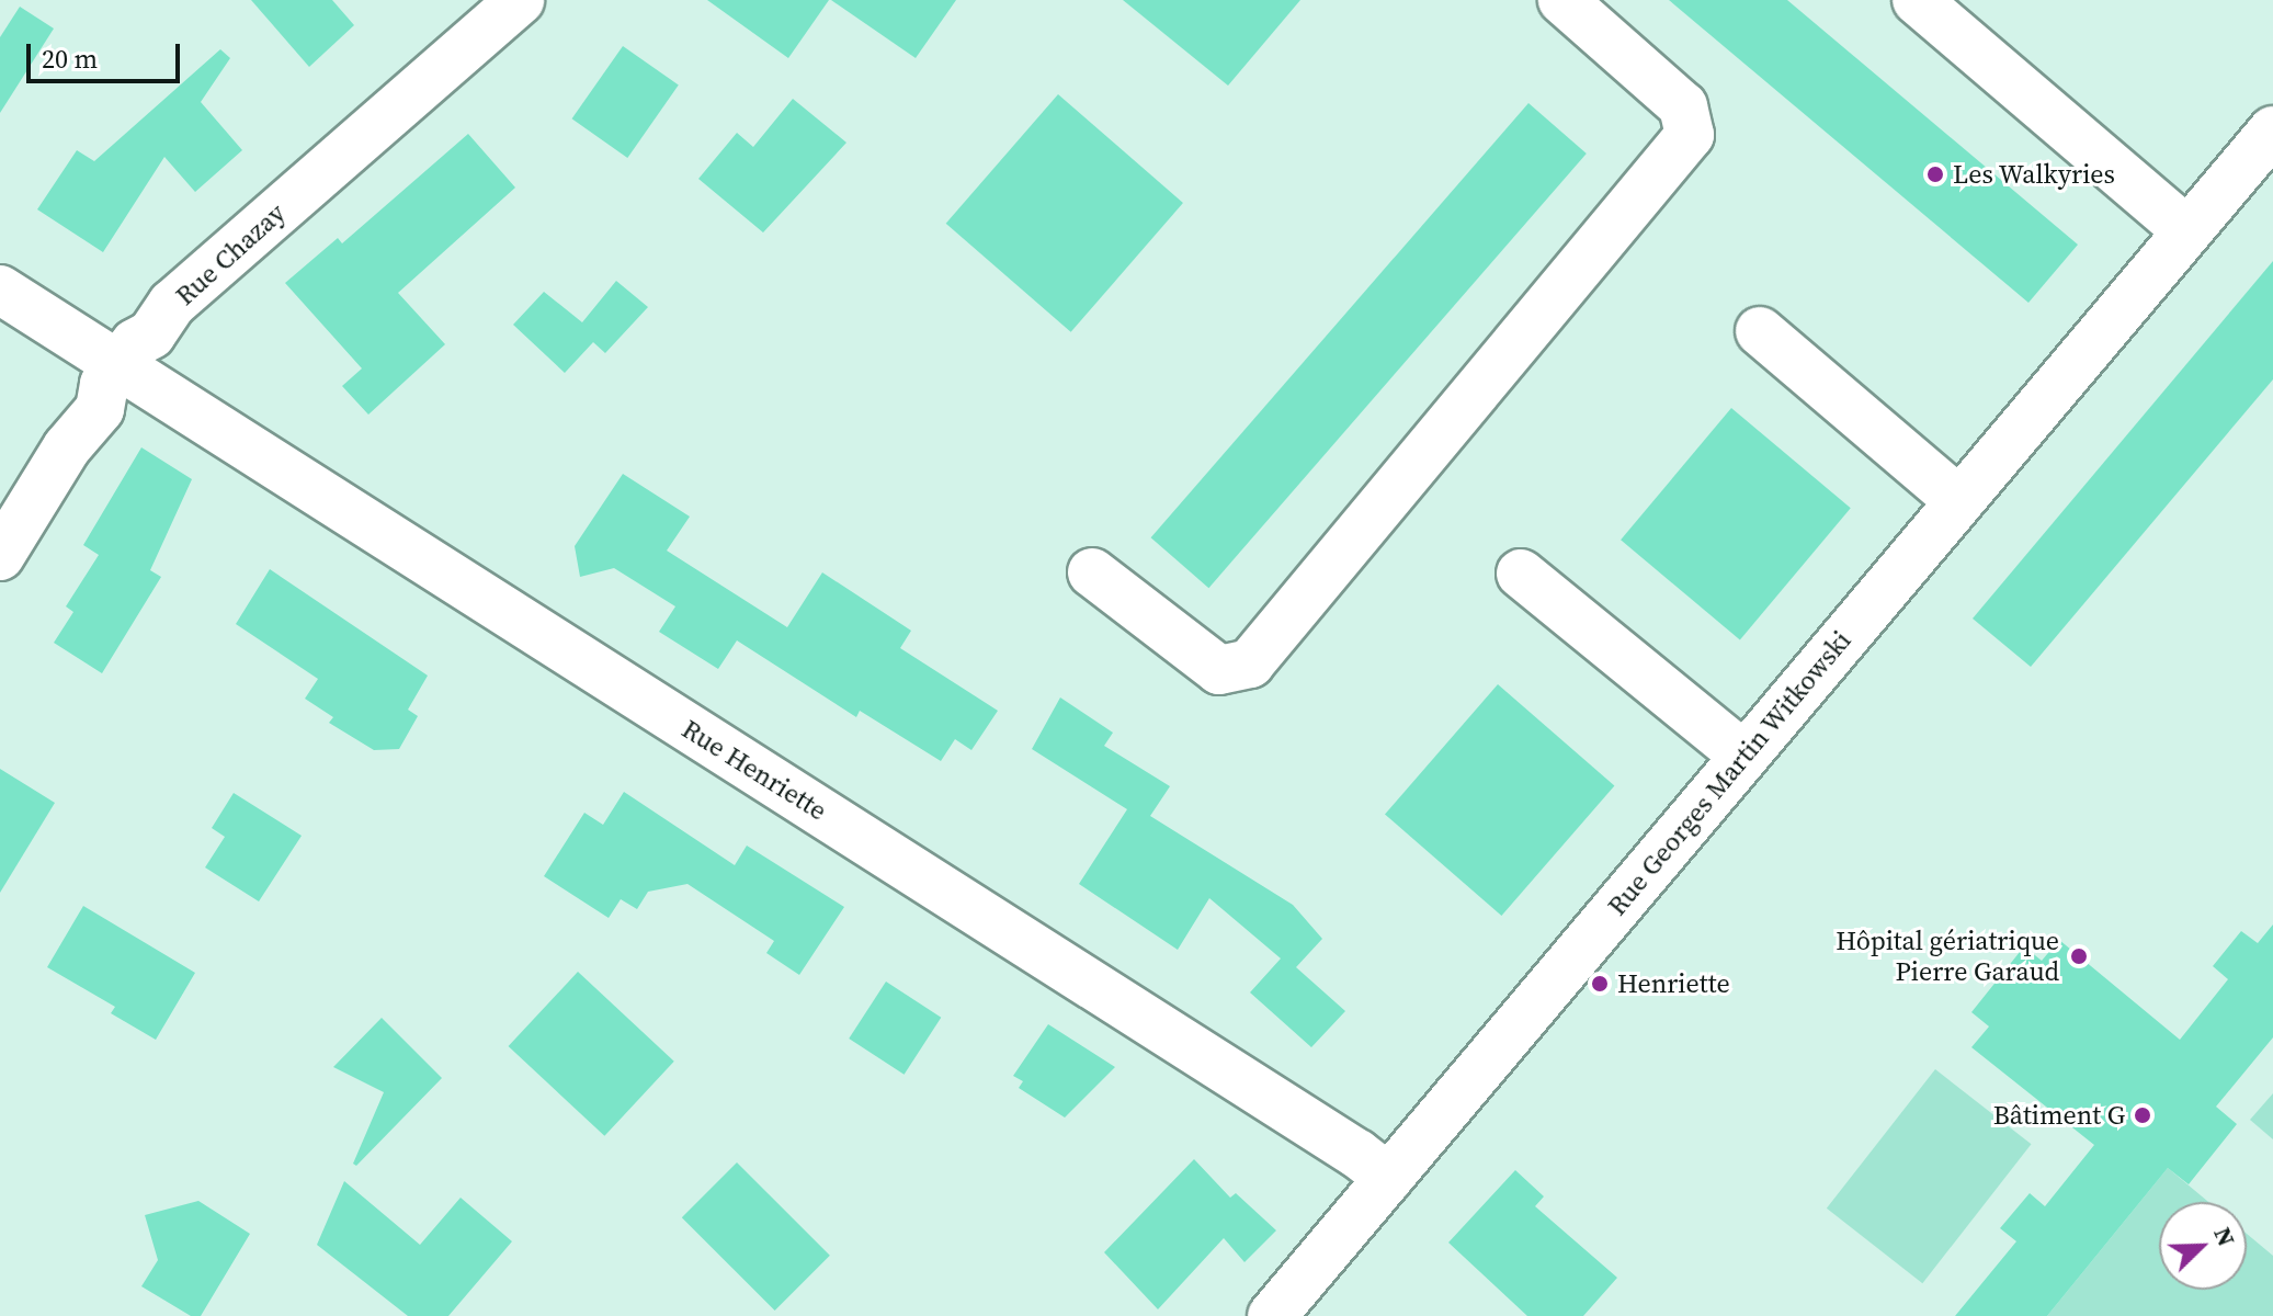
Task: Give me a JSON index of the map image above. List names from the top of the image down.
{
  "streets": {
    "street": ["Rue Chazay", "Rue Henriette", "Rue Georges Martin Witkowski"]
  },
  "crossings": [
    ["Rue Chazay", "Rue Henriette"],
    ["Rue Henriette", "Rue Georges Martin Witkowski"]
  ],
  "places": [
    "Les Walkyries",
    "Hôpital gériatrique Pierre Garaud",
    "Henriette",
    "Bâtiment G"
  ],
  "scale_bar": "20 m",
  "north": "top right"
}
